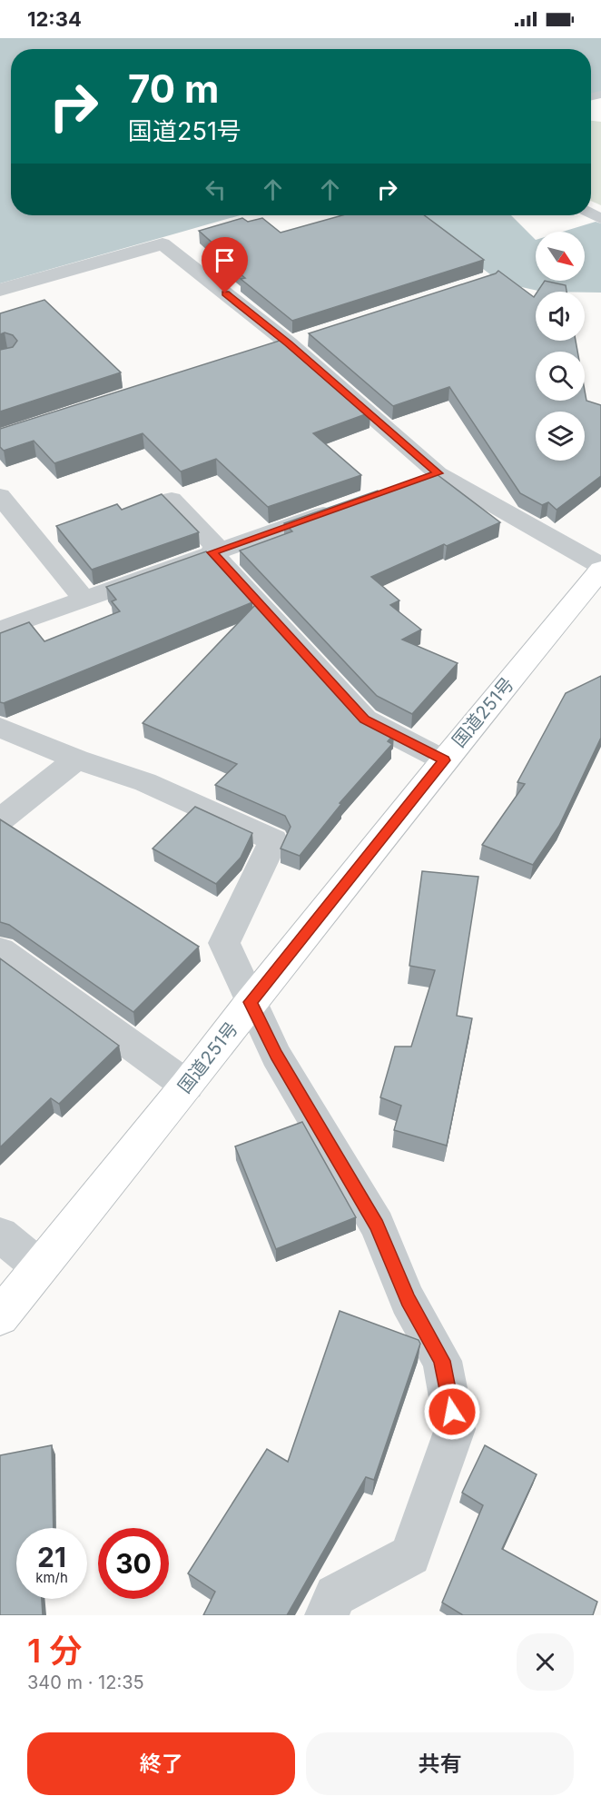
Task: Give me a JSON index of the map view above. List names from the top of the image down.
{
  "streets": {
    "highway": ["国道251号"]
  },
  "north": "bottom right",
  "page": {
    "status": "12:34",
    "turn": ["70 m", "国道251号"],
    "speed": "21 km/h",
    "limit": "30",
    "heading": ["1 分", "340 m · 12:35"],
    "buttons": ["終了", "共有"]
  }
}
